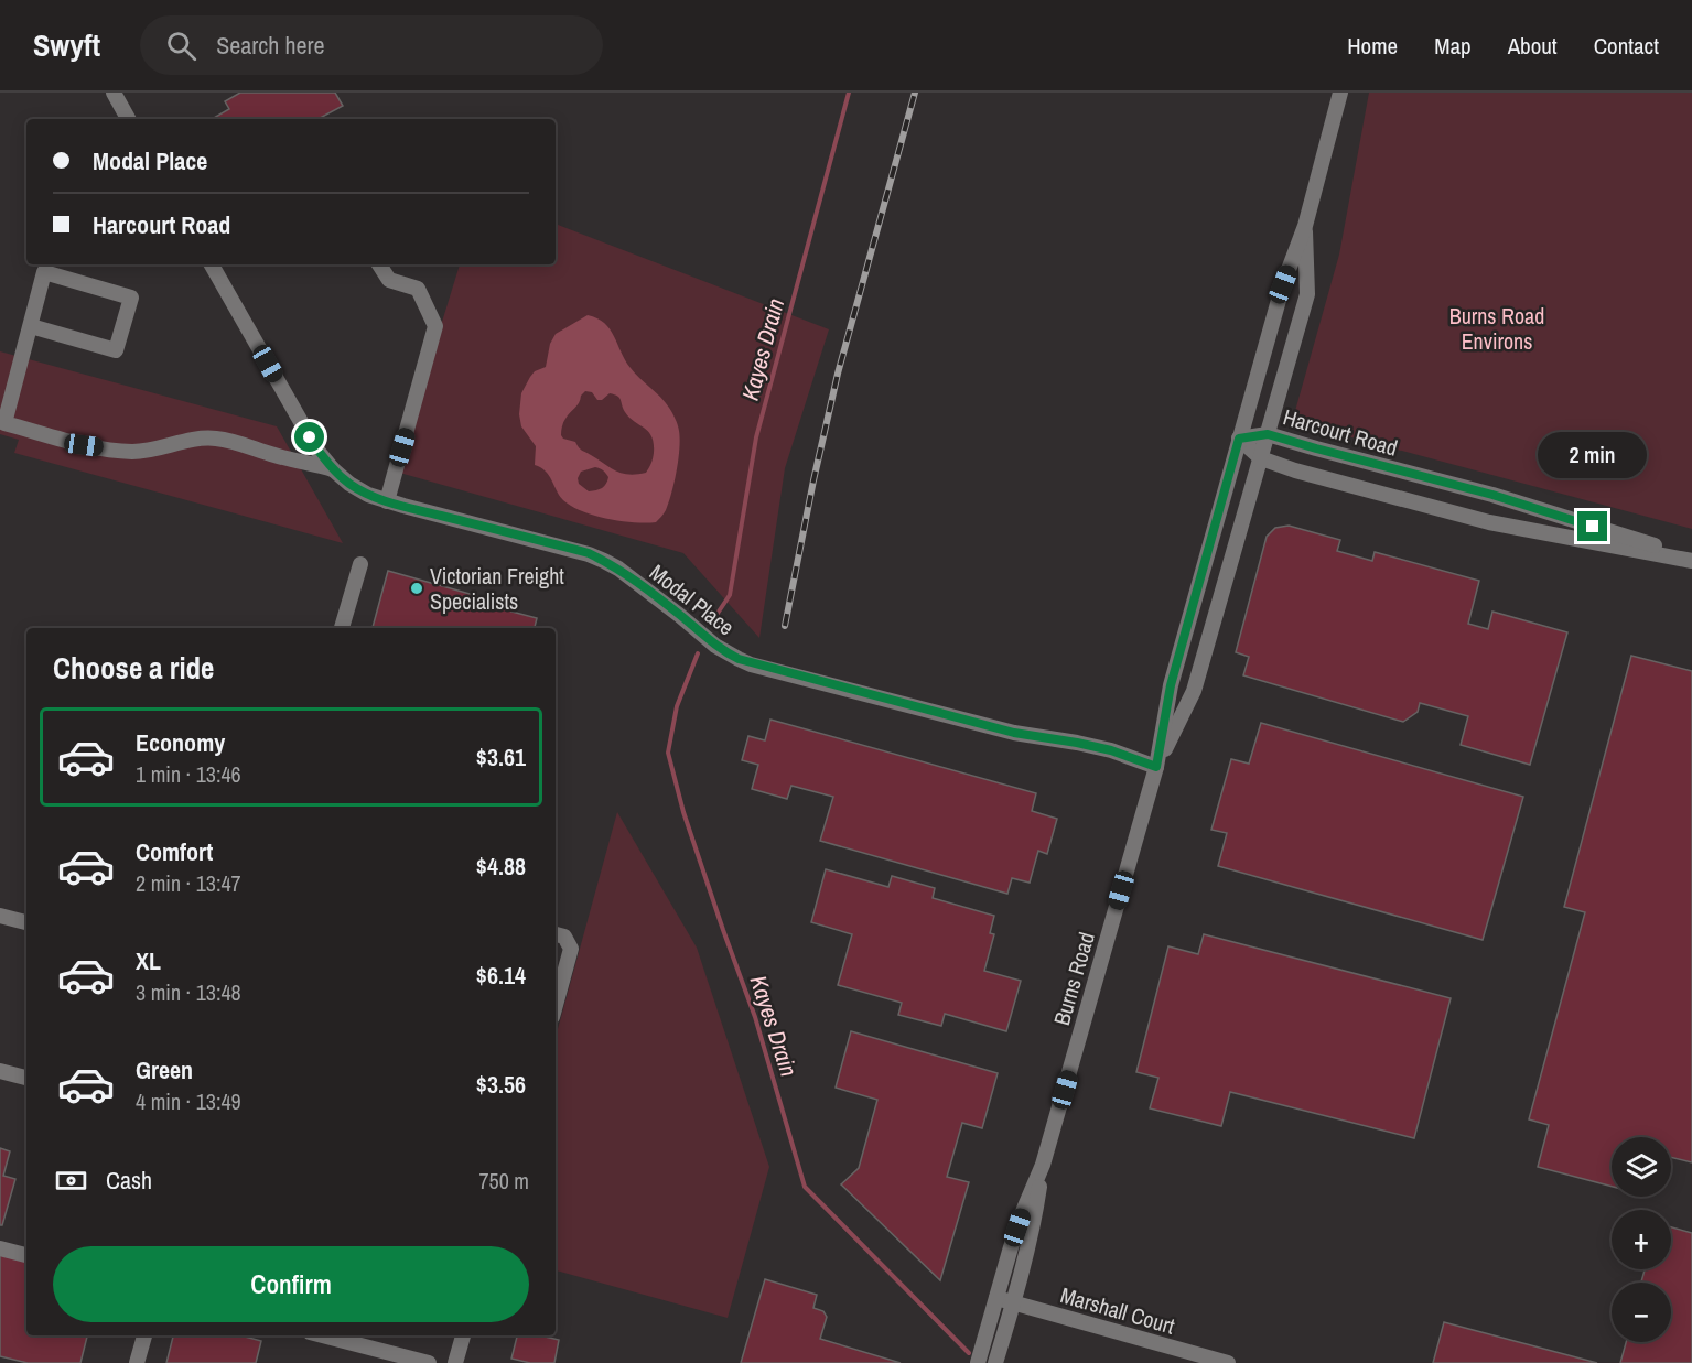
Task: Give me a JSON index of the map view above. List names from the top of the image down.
{
  "streets": {
    "street": [
      "Harcourt Road",
      "Modal Place",
      "Burns Road",
      "Marshall Court"
    ]
  },
  "crossings": [
    ["Harcourt Road", "Burns Road"],
    ["Modal Place", "Burns Road"],
    ["Burns Road", "Marshall Court"]
  ],
  "water": ["Kayes Drain"],
  "parks": ["Burns Road Environs"],
  "places": ["Victorian Freight Specialists"],
  "page": {
    "header": "Swyft",
    "search": "Search here",
    "nav": [
      "Home",
      "Map",
      "About",
      "Contact"
    ],
    "banner": ["Modal Place", "Harcourt Road"],
    "bubble": "2 min",
    "heading": "Choose a ride",
    "list": [
      {
        "name": "Economy",
        "note": "1 min · 13:46",
        "value": "$3.61"
      },
      {
        "name": "Comfort",
        "note": "2 min · 13:47",
        "value": "$4.88"
      },
      {
        "name": "XL",
        "note": "3 min · 13:48",
        "value": "$6.14"
      },
      {
        "name": "Green",
        "note": "4 min · 13:49",
        "value": "$3.56"
      }
    ],
    "map_buttons": ["+", "−"],
    "pay": ["Cash", "750 m"],
    "buttons": "Confirm"
  }
}
